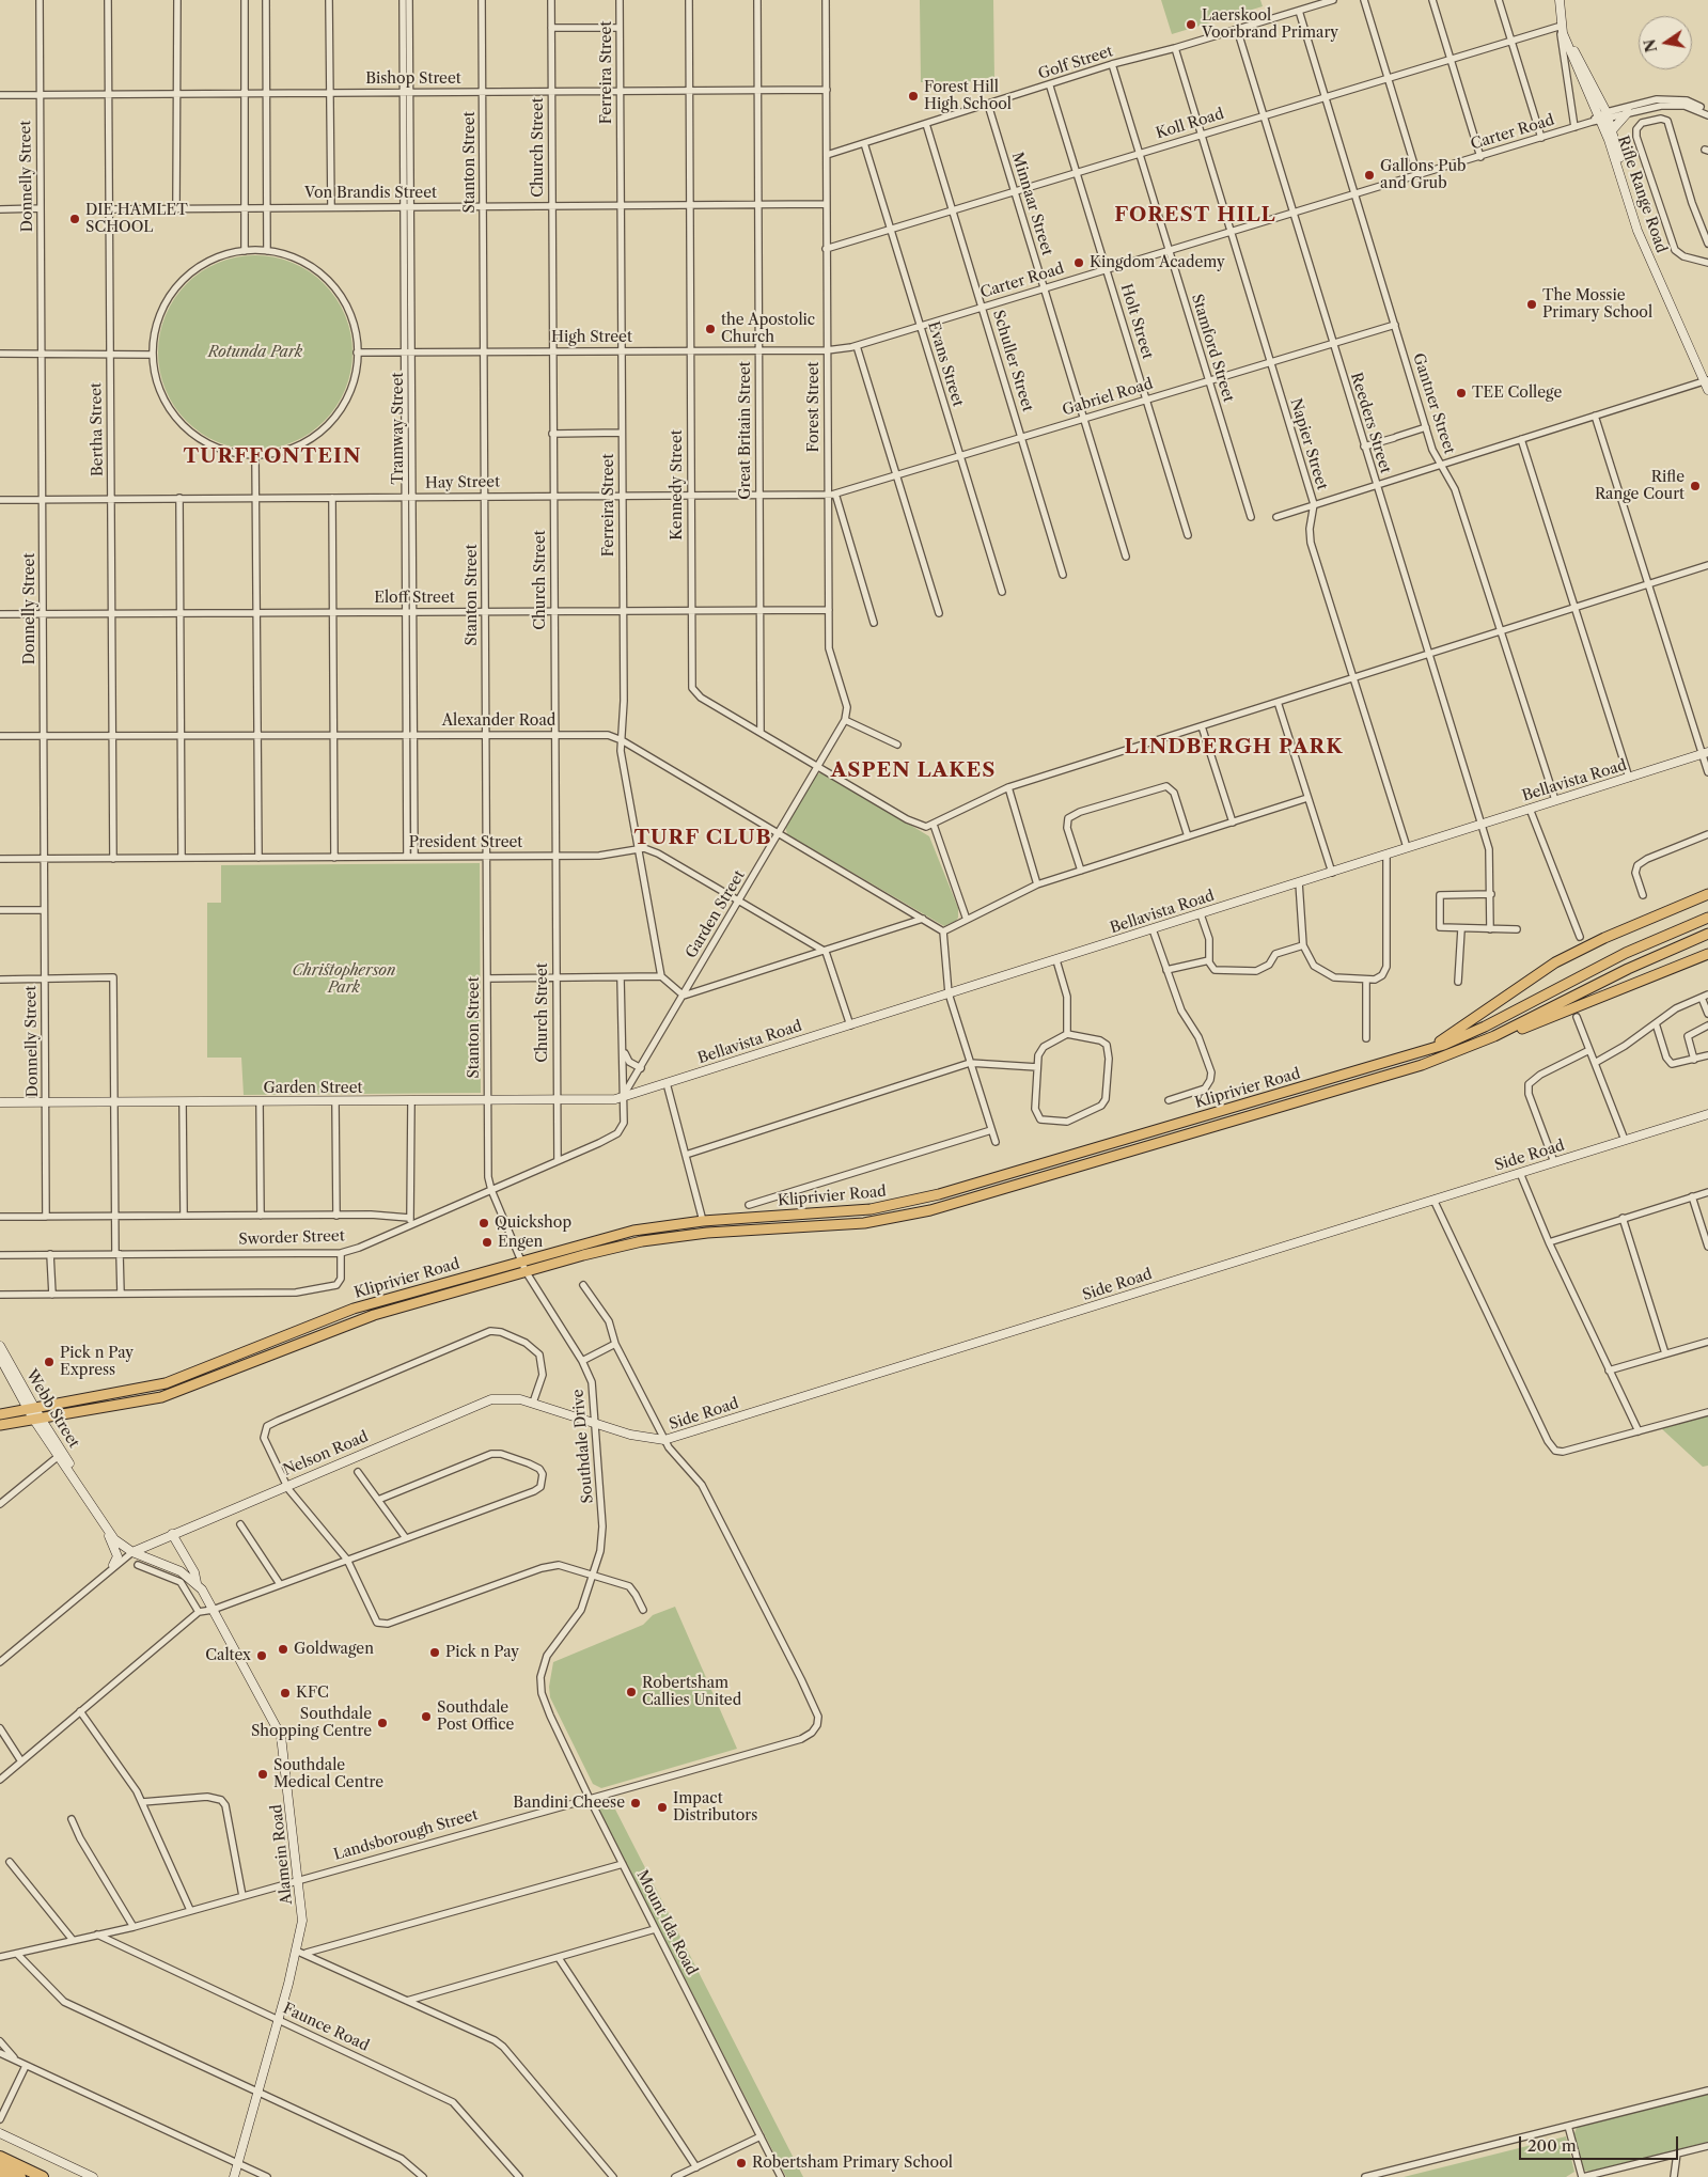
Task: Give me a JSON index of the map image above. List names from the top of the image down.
{
  "streets": {
    "main road": ["Kliprivier Road"],
    "street": [
      "Golf Street",
      "Ferreira Street",
      "Bishop Street",
      "Koll Road",
      "Carter Road",
      "Church Street",
      "Stanton Street",
      "Donnelly Street",
      "Von Brandis Street",
      "Rifle Range Road",
      "Minnaar Street",
      "Holt Street",
      "High Street",
      "Stamford Street",
      "Schuller Street",
      "Evans Street",
      "Gabriel Road",
      "Gantner Street",
      "Forest Street",
      "Reeders Street",
      "Tramway Street",
      "Bertha Street",
      "Great Britain Street",
      "Napier Street",
      "Hay Street",
      "Kennedy Street",
      "Eloff Street",
      "Alexander Road",
      "Bellavista Road",
      "President Street",
      "Garden Street",
      "Side Road",
      "Sworder Street",
      "Webb Street",
      "Southdale Drive",
      "Nelson Road",
      "Landsborough Street",
      "Alamein Road",
      "Mount Ida Road",
      "Faunce Road"
    ]
  },
  "crossings": [
    ["Golf Street", "Minnaar Street"],
    ["Golf Street", "Holt Street"],
    ["Golf Street", "Stamford Street"],
    ["Golf Street", "Schuller Street"],
    ["Golf Street", "Evans Street"],
    ["Golf Street", "Gantner Street"],
    ["Golf Street", "Forest Street"],
    ["Golf Street", "Reeders Street"],
    ["Golf Street", "Napier Street"],
    ["Ferreira Street", "Bishop Street"],
    ["Ferreira Street", "Von Brandis Street"],
    ["Ferreira Street", "High Street"],
    ["Ferreira Street", "Hay Street"],
    ["Ferreira Street", "Eloff Street"],
    ["Ferreira Street", "Alexander Road"],
    ["Ferreira Street", "President Street"],
    ["Bishop Street", "Church Street"],
    ["Bishop Street", "Stanton Street"],
    ["Bishop Street", "Donnelly Street"],
    ["Bishop Street", "Forest Street"],
    ["Bishop Street", "Tramway Street"],
    ["Bishop Street", "Bertha Street"],
    ["Bishop Street", "Great Britain Street"],
    ["Bishop Street", "Kennedy Street"],
    ["Koll Road", "Rifle Range Road"],
    ["Koll Road", "Minnaar Street"],
    ["Koll Road", "Holt Street"],
    ["Koll Road", "Stamford Street"],
    ["Koll Road", "Schuller Street"],
    ["Koll Road", "Evans Street"],
    ["Koll Road", "Gantner Street"],
    ["Koll Road", "Forest Street"],
    ["Koll Road", "Reeders Street"],
    ["Koll Road", "Napier Street"],
    ["Carter Road", "Rifle Range Road"],
    ["Carter Road", "Minnaar Street"],
    ["Carter Road", "Holt Street"],
    ["Carter Road", "High Street"],
    ["Carter Road", "Stamford Street"],
    ["Carter Road", "Schuller Street"],
    ["Carter Road", "Evans Street"],
    ["Carter Road", "Gantner Street"],
    ["Carter Road", "Forest Street"],
    ["Carter Road", "Reeders Street"],
    ["Carter Road", "Napier Street"],
    ["Church Street", "Von Brandis Street"],
    ["Church Street", "High Street"],
    ["Church Street", "Hay Street"],
    ["Church Street", "Eloff Street"],
    ["Church Street", "Alexander Road"],
    ["Church Street", "President Street"],
    ["Church Street", "Garden Street"],
    ["Church Street", "Sworder Street"],
    ["Stanton Street", "Von Brandis Street"],
    ["Stanton Street", "High Street"],
    ["Stanton Street", "Hay Street"],
    ["Stanton Street", "Eloff Street"],
    ["Stanton Street", "Alexander Road"],
    ["Stanton Street", "President Street"],
    ["Stanton Street", "Garden Street"],
    ["Stanton Street", "Sworder Street"],
    ["Stanton Street", "Southdale Drive"],
    ["Donnelly Street", "Hay Street"],
    ["Donnelly Street", "Eloff Street"],
    ["Donnelly Street", "Alexander Road"],
    ["Donnelly Street", "President Street"],
    ["Donnelly Street", "Garden Street"],
    ["Von Brandis Street", "Forest Street"],
    ["Von Brandis Street", "Tramway Street"],
    ["Von Brandis Street", "Bertha Street"],
    ["Von Brandis Street", "Great Britain Street"],
    ["Von Brandis Street", "Kennedy Street"],
    ["Minnaar Street", "Gabriel Road"],
    ["Holt Street", "Gabriel Road"],
    ["High Street", "Forest Street"],
    ["High Street", "Tramway Street"],
    ["High Street", "Great Britain Street"],
    ["High Street", "Kennedy Street"],
    ["Stamford Street", "Gabriel Road"],
    ["Schuller Street", "Gabriel Road"],
    ["Evans Street", "Gabriel Road"],
    ["Gabriel Road", "Gantner Street"],
    ["Gabriel Road", "Forest Street"],
    ["Gabriel Road", "Reeders Street"],
    ["Gabriel Road", "Napier Street"],
    ["Gabriel Road", "Hay Street"],
    ["Gantner Street", "Bellavista Road"],
    ["Forest Street", "Hay Street"],
    ["Forest Street", "Eloff Street"],
    ["Forest Street", "Garden Street"],
    ["Reeders Street", "Bellavista Road"],
    ["Tramway Street", "Hay Street"],
    ["Tramway Street", "Eloff Street"],
    ["Tramway Street", "Alexander Road"],
    ["Tramway Street", "President Street"],
    ["Bertha Street", "Hay Street"],
    ["Bertha Street", "Eloff Street"],
    ["Bertha Street", "Alexander Road"],
    ["Bertha Street", "President Street"],
    ["Great Britain Street", "Hay Street"],
    ["Great Britain Street", "Kennedy Street"],
    ["Great Britain Street", "Eloff Street"],
    ["Napier Street", "Bellavista Road"],
    ["Hay Street", "Kennedy Street"],
    ["Kennedy Street", "Eloff Street"],
    ["Kennedy Street", "Garden Street"],
    ["Alexander Road", "Garden Street"],
    ["Bellavista Road", "Garden Street"],
    ["Bellavista Road", "Sworder Street"],
    ["President Street", "Garden Street"],
    ["Garden Street", "Sworder Street"],
    ["Kliprivier Road", "Webb Street"],
    ["Kliprivier Road", "Southdale Drive"],
    ["Side Road", "Southdale Drive"],
    ["Side Road", "Nelson Road"],
    ["Side Road", "Landsborough Street"],
    ["Sworder Street", "Southdale Drive"],
    ["Webb Street", "Nelson Road"],
    ["Webb Street", "Alamein Road"],
    ["Southdale Drive", "Mount Ida Road"],
    ["Nelson Road", "Alamein Road"],
    ["Landsborough Street", "Alamein Road"],
    ["Landsborough Street", "Mount Ida Road"],
    ["Landsborough Street", "Faunce Road"],
    ["Alamein Road", "Faunce Road"]
  ],
  "districts": [
    "FOREST HILL",
    "TURFFONTEIN",
    "LINDBERGH PARK",
    "ASPEN LAKES",
    "TURF CLUB"
  ],
  "parks": ["Rotunda Park", "Christopherson Park"],
  "places": [
    "Laerskool Voorbrand Primary",
    "Forest Hill High School",
    "Gallons Pub and Grub",
    "DIE HAMLET SCHOOL",
    "Kingdom Academy",
    "The Mossie Primary School",
    "the Apostolic Church",
    "TEE College",
    "Rifle Range Court",
    "Quickshop",
    "Engen",
    "Pick n Pay Express",
    "Goldwagen",
    "Pick n Pay",
    "Caltex",
    "Robertsham Callies United",
    "KFC",
    "Southdale Post Office",
    "Southdale Shopping Centre",
    "Southdale Medical Centre",
    "Bandini Cheese",
    "Impact Distributors",
    "Robertsham Primary School"
  ],
  "scale_bar": "200 m",
  "north": "left"
}
